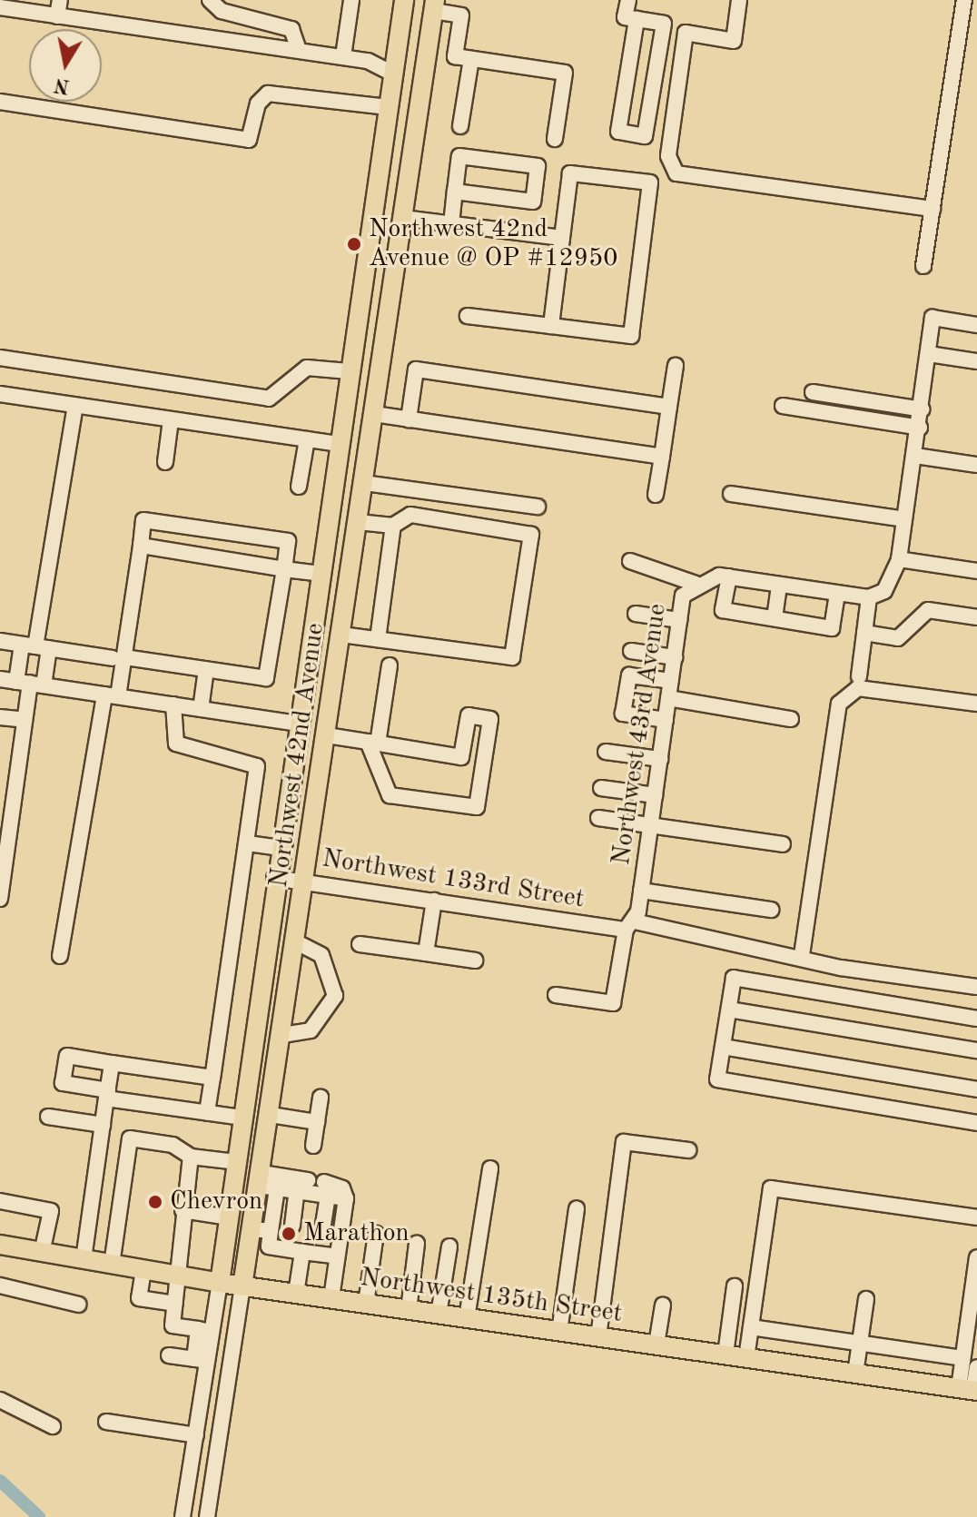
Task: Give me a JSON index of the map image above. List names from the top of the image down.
{
  "streets": {
    "main road": ["Northwest 42nd Avenue", "Northwest 135th Street"],
    "street": ["Northwest 43rd Avenue", "Northwest 133rd Street"]
  },
  "crossings": [
    ["Northwest 43rd Avenue", "Northwest 133rd Street"],
    ["Northwest 42nd Avenue", "Northwest 133rd Street"],
    ["Northwest 42nd Avenue", "Northwest 135th Street"]
  ],
  "places": ["Northwest 42nd Avenue @ OP #12950", "Chevron", "Marathon"],
  "north": "bottom"
}
